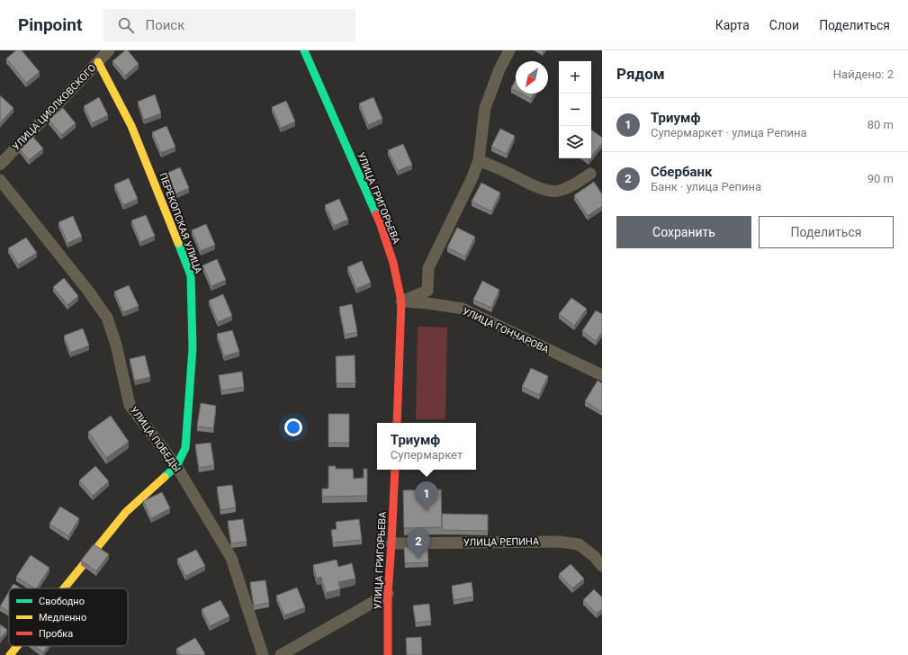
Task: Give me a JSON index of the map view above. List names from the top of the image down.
{
  "streets": {
    "street": [
      "УЛИЦА ЦИОЛКОВСКОГО",
      "УЛИЦА ГРИГОРЬЕВА",
      "ПЕРЕКОПСКАЯ УЛИЦА",
      "УЛИЦА ГОНЧАРОВА",
      "УЛИЦА ПОБЕДЫ",
      "УЛИЦА РЕПИНА"
    ]
  },
  "crossings": [
    ["УЛИЦА ЦИОЛКОВСКОГО", "ПЕРЕКОПСКАЯ УЛИЦА"],
    ["УЛИЦА ГРИГОРЬЕВА", "УЛИЦА ГОНЧАРОВА"],
    ["УЛИЦА ГРИГОРЬЕВА", "УЛИЦА РЕПИНА"],
    ["ПЕРЕКОПСКАЯ УЛИЦА", "УЛИЦА ПОБЕДЫ"]
  ],
  "legend": ["Свободно", "Медленно", "Пробка"],
  "north": "bottom left",
  "page": {
    "header": "Pinpoint",
    "search": "Поиск",
    "nav": ["Карта", "Слои", "Поделиться"],
    "heading": ["Рядом", "Найдено: 2"],
    "map_buttons": ["+", "−"],
    "list": [
      {
        "mark": "1",
        "name": "Триумф",
        "note": "Супермаркет · улица Репина",
        "value": "80 m"
      },
      {
        "mark": "2",
        "name": "Сбербанк",
        "note": "Банк · улица Репина",
        "value": "90 m"
      }
    ],
    "buttons": ["Сохранить", "Поделиться"],
    "popup": ["Триумф", "Супермаркет"],
    "pins": ["1", "2"]
  }
}
